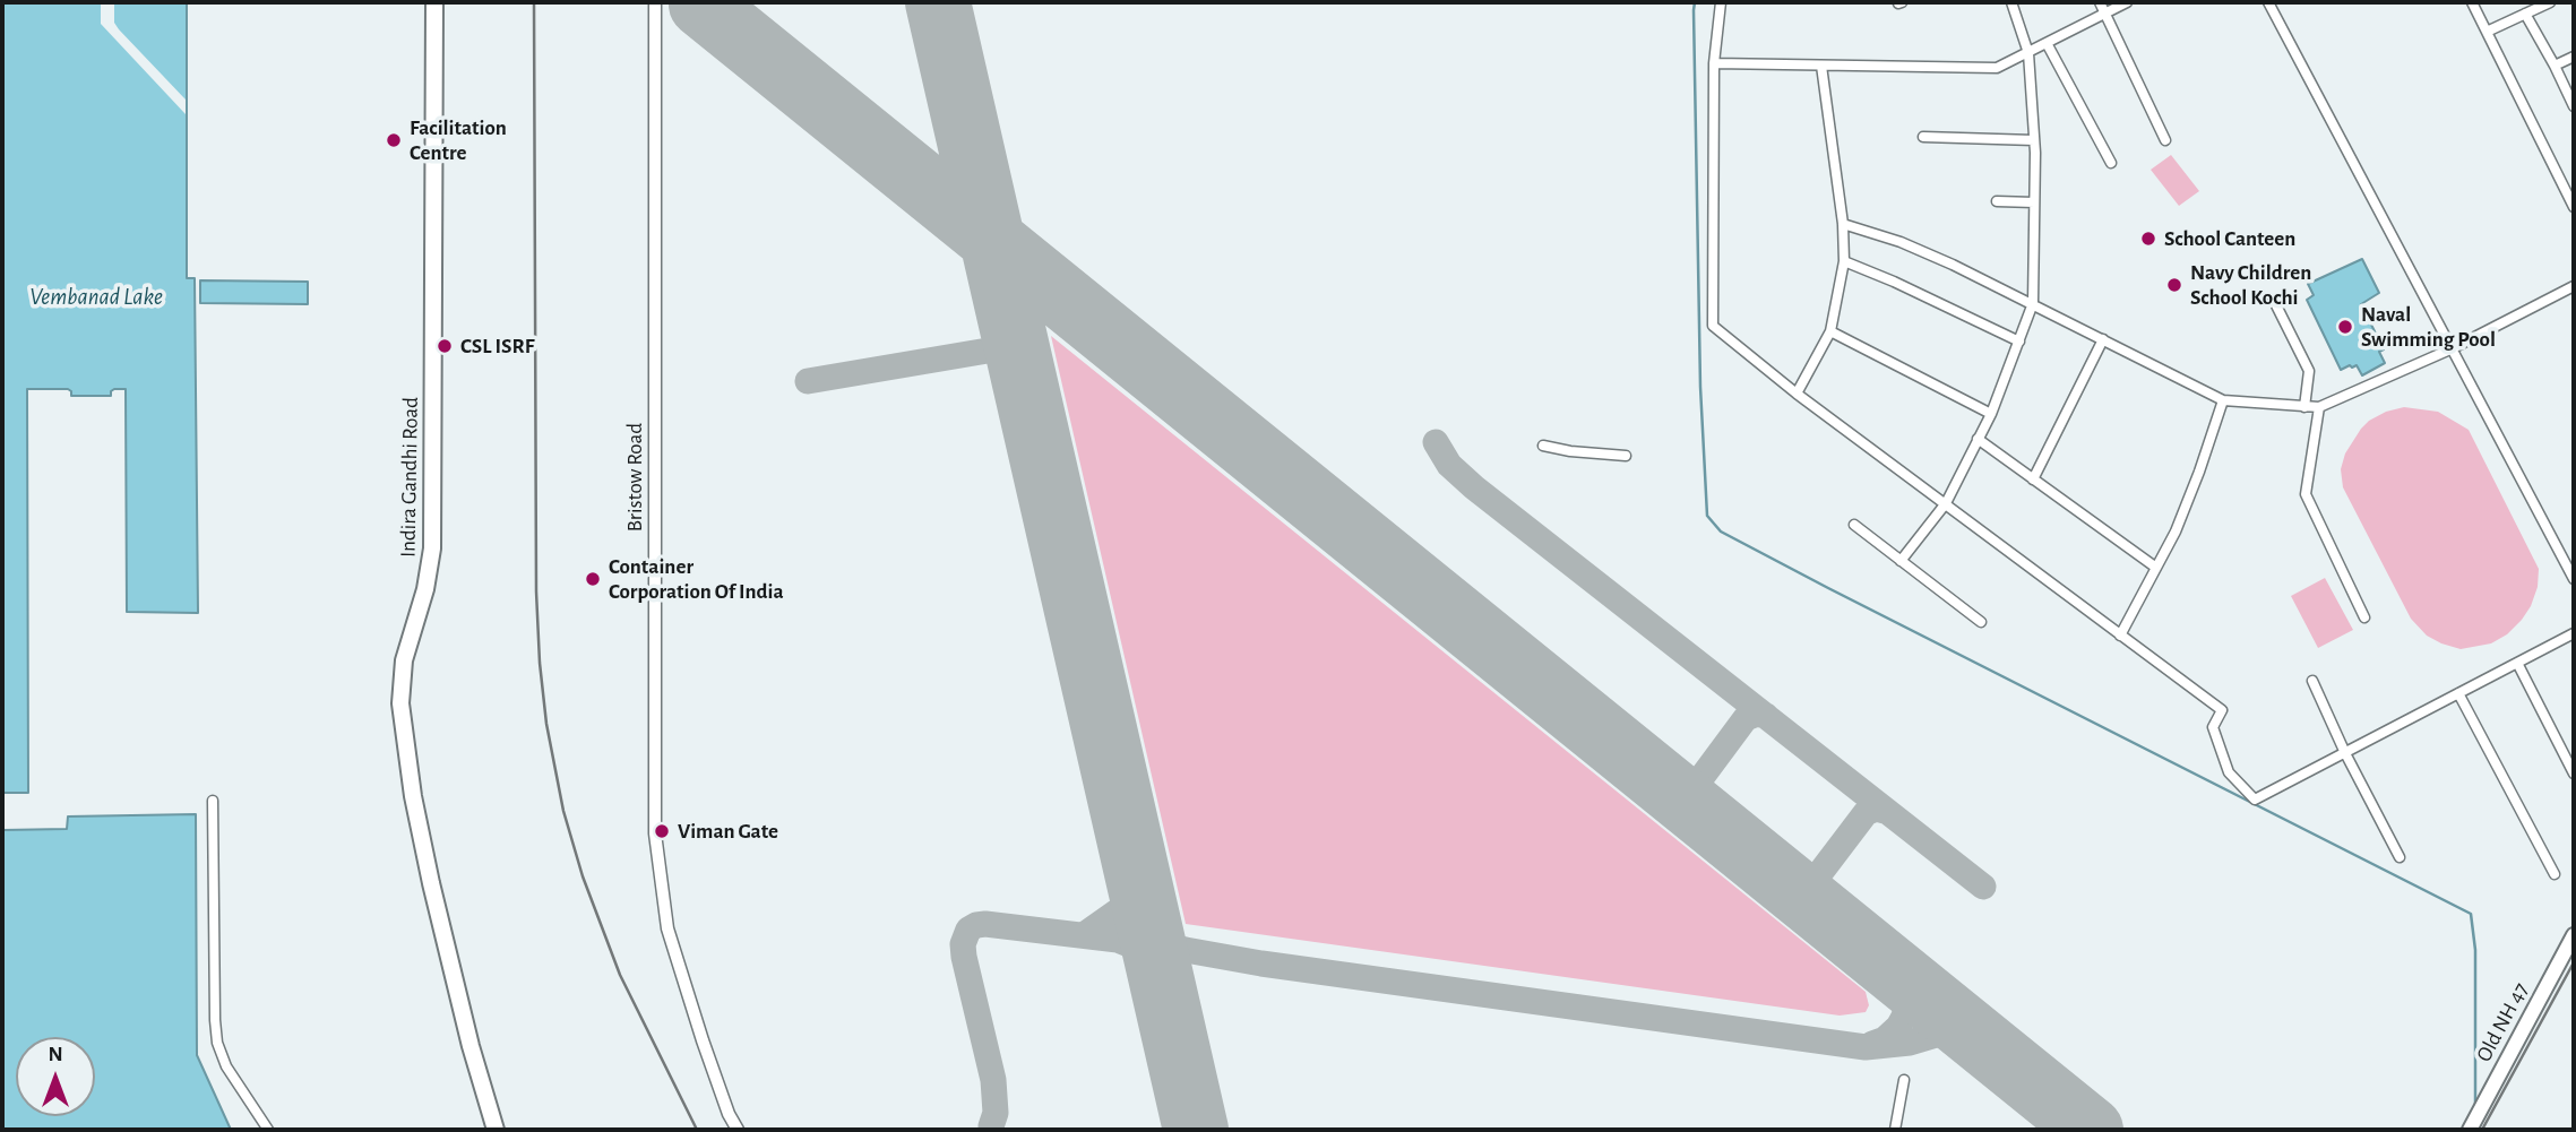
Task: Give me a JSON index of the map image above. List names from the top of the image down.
{
  "streets": {
    "highway": ["Indira Gandhi Road"],
    "main road": ["Old NH 47"],
    "street": ["Bristow Road"]
  },
  "water": ["Vembanad Lake"],
  "places": [
    "Facilitation Centre",
    "School Canteen",
    "Navy Children School Kochi",
    "Naval Swimming Pool",
    "CSL ISRF",
    "Container Corporation Of India",
    "Viman Gate"
  ],
  "north": "top"
}
